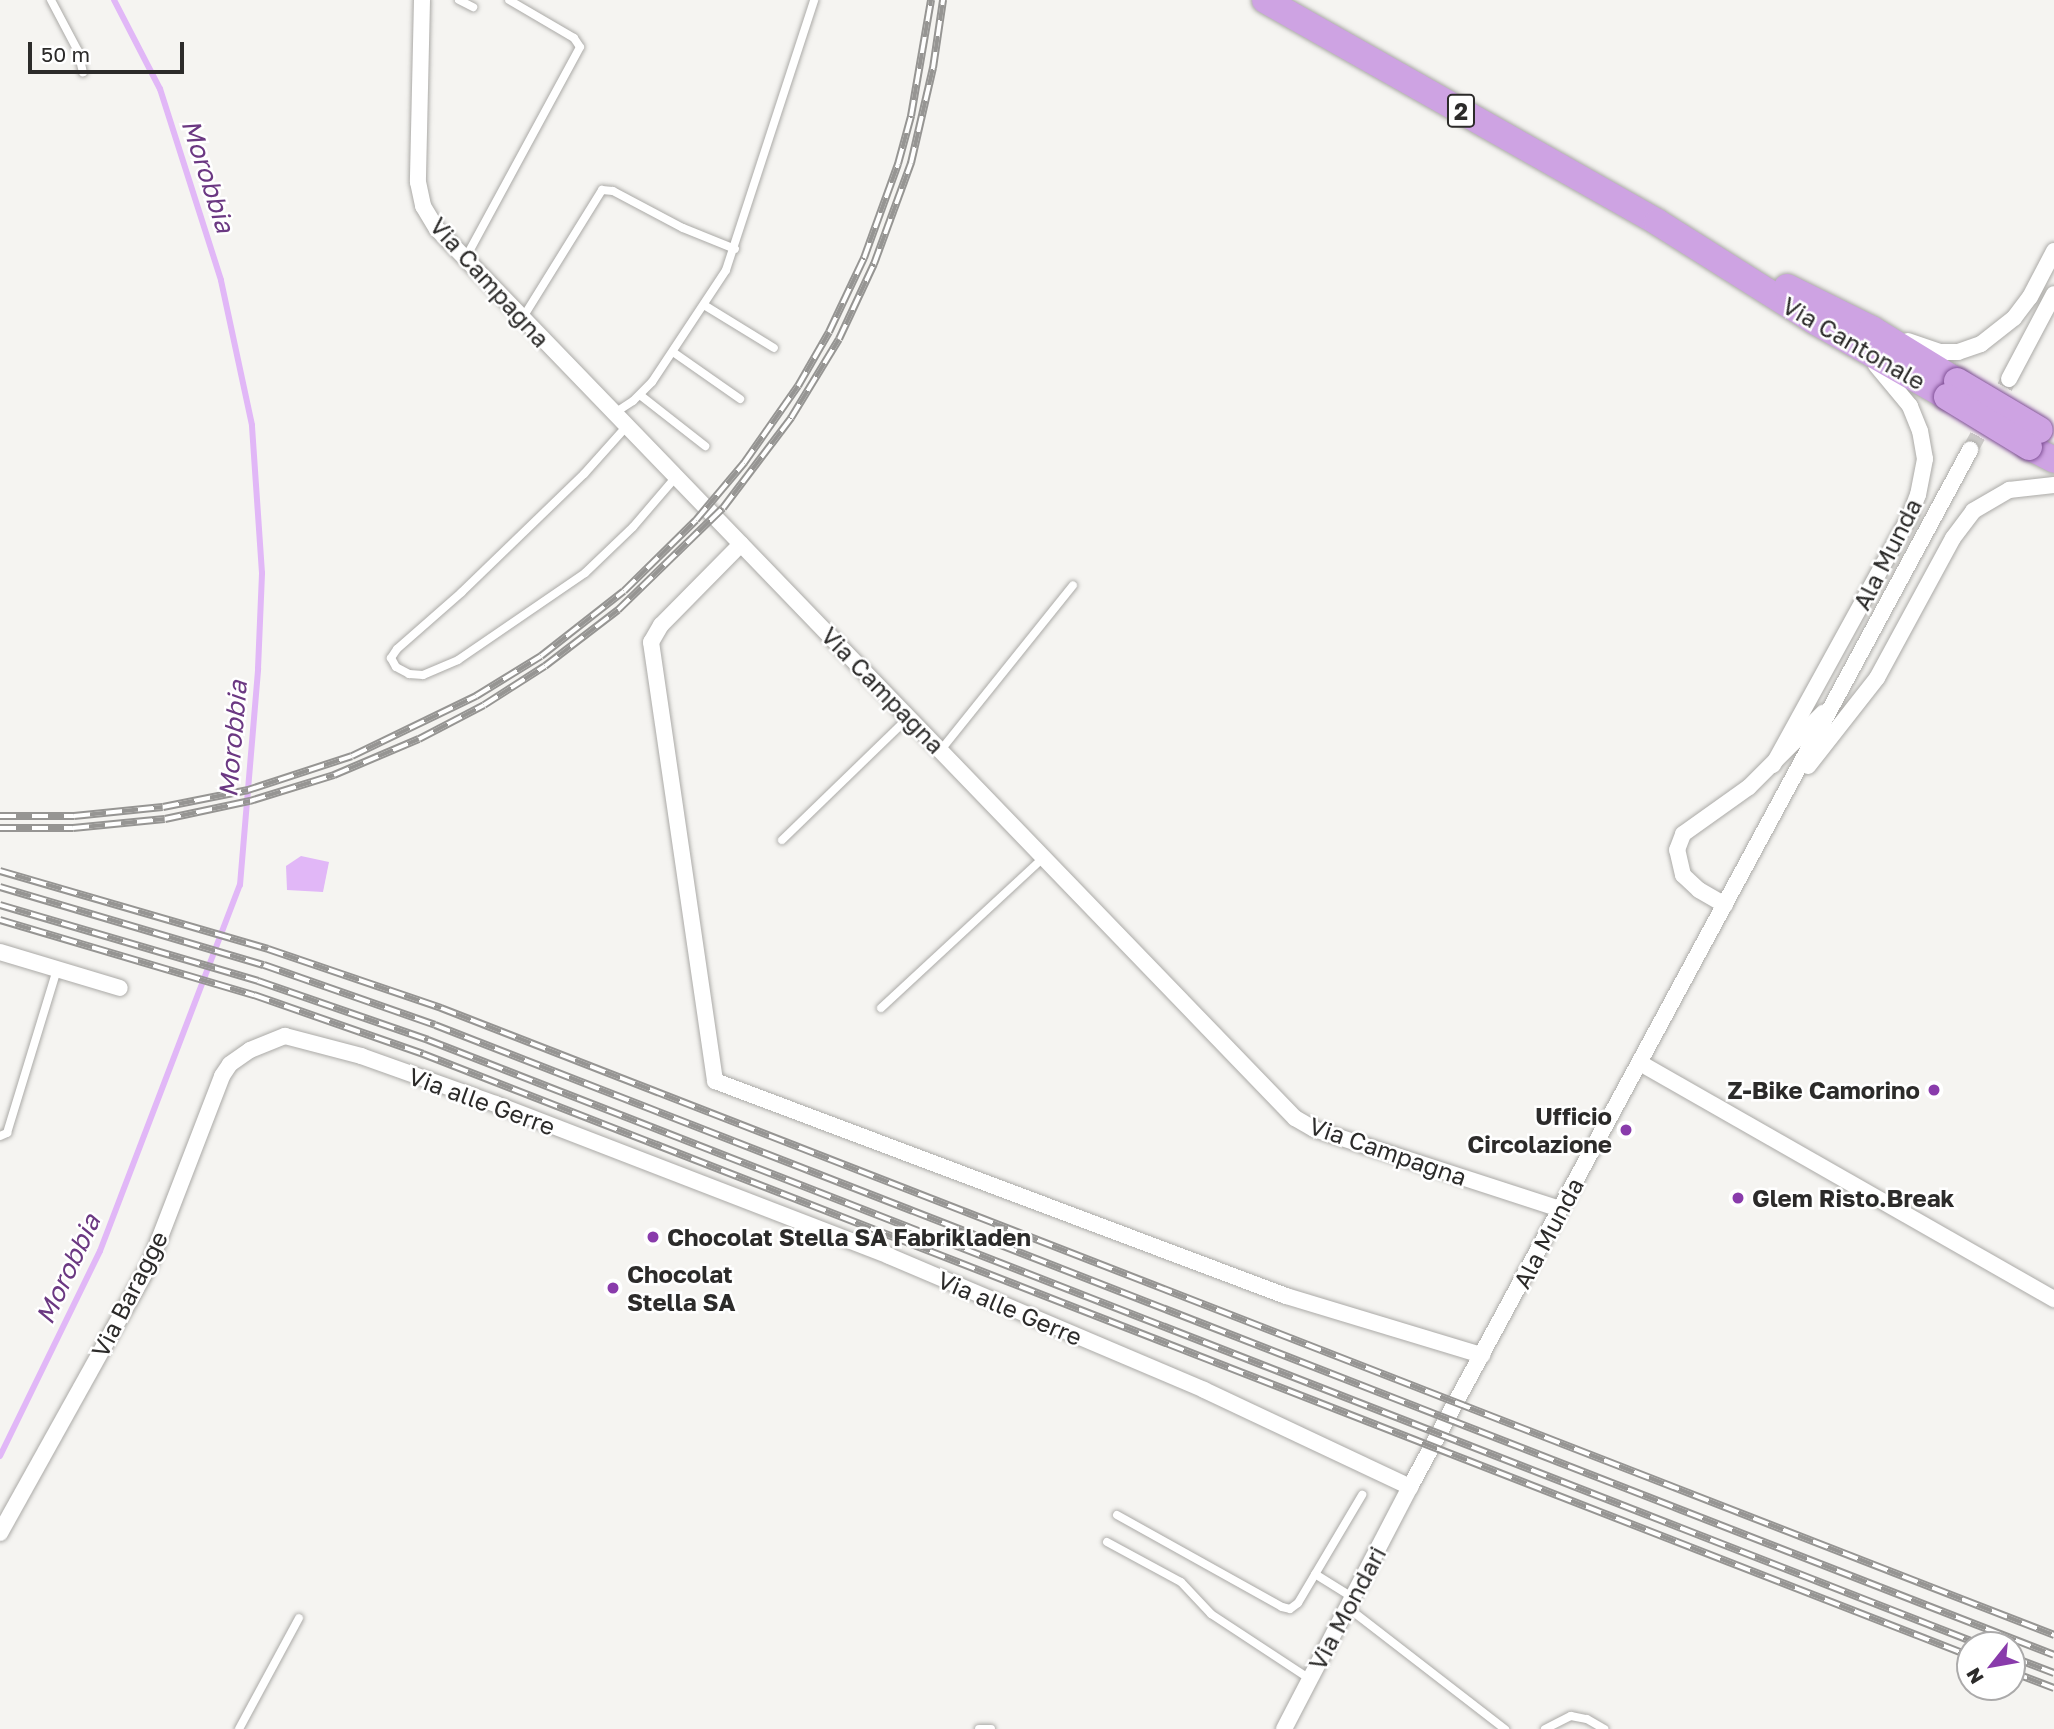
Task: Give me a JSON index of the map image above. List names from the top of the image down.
{
  "streets": {
    "main road": ["2", "Via Cantonale"],
    "street": [
      "Via Campagna",
      "Ala Munda",
      "Via alle Gerre",
      "Via Baragge",
      "Via Mondari"
    ]
  },
  "crossings": [
    ["Via Campagna", "Ala Munda"],
    ["Via Cantonale", "Ala Munda"],
    ["Ala Munda", "Via alle Gerre"],
    ["Ala Munda", "Via Mondari"],
    ["Via alle Gerre", "Via Baragge"],
    ["Via alle Gerre", "Via Mondari"]
  ],
  "water": ["Morobbia"],
  "places": [
    "Z-Bike Camorino",
    "Ufficio Circolazione",
    "Glem Risto.Break",
    "Chocolat Stella SA Fabrikladen",
    "Chocolat Stella SA"
  ],
  "scale_bar": "50 m",
  "north": "bottom left"
}
